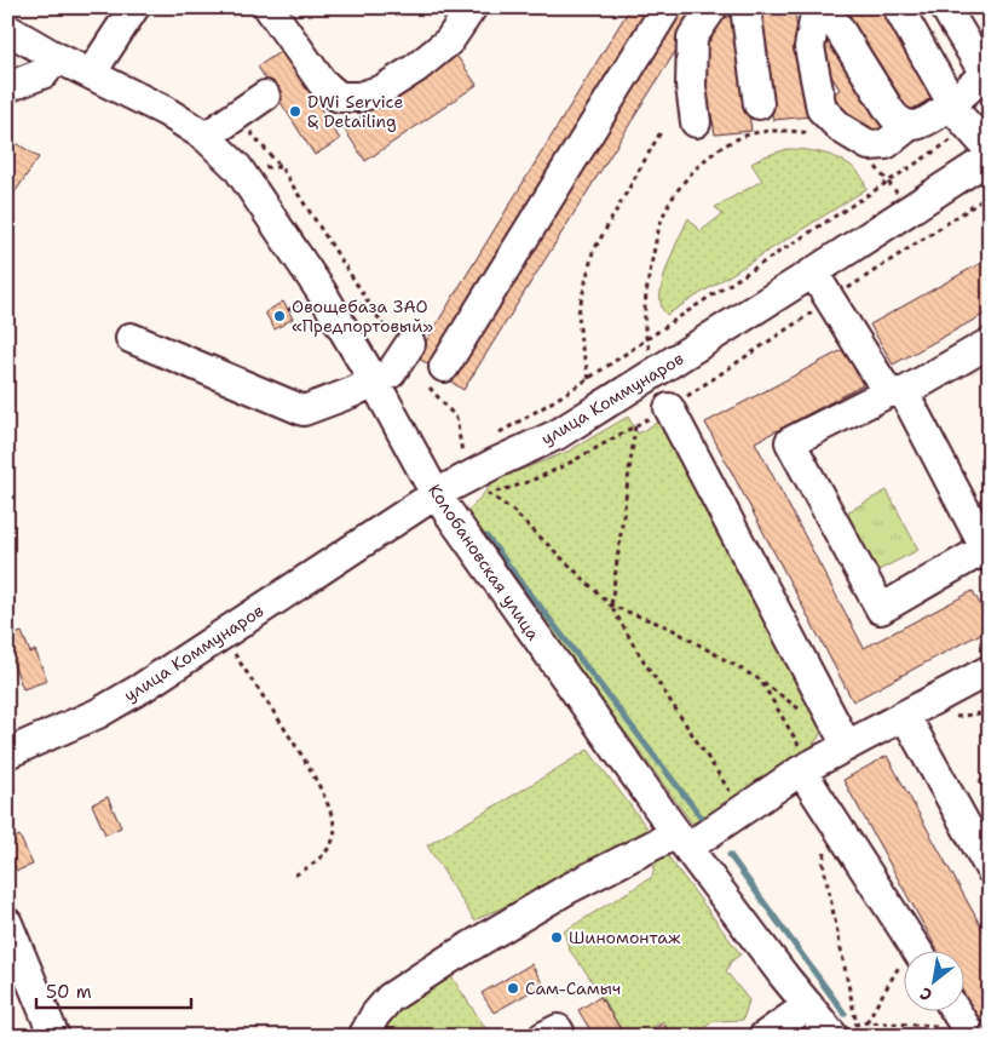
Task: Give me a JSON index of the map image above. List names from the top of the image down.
{
  "streets": {
    "street": ["улица Коммунаров", "Колобановская улица"]
  },
  "crossings": [
    ["улица Коммунаров", "Колобановская улица"]
  ],
  "places": [
    "DWi Service & Detailing",
    "Овощебаза ЗАО «Предпортовый»",
    "Шиномонтаж",
    "Сам-Самыч"
  ],
  "scale_bar": "50 m",
  "north": "bottom left"
}
